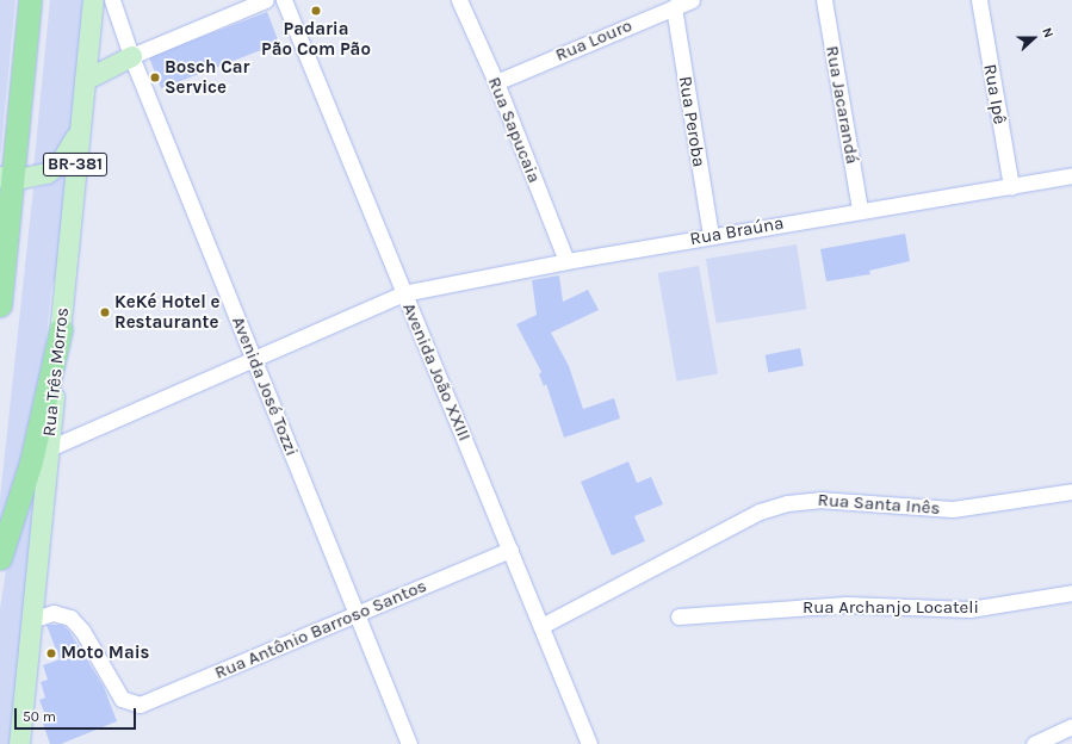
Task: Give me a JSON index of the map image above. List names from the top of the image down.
{
  "streets": {
    "main road": ["BR-381", "Rua Três Morros"],
    "street": [
      "Rua Louro",
      "Rua Ipê",
      "Rua Jacarandá",
      "Rua Peroba",
      "Rua Sapucaia",
      "Rua Braúna",
      "Avenida João XXIII",
      "Avenida José Tozzi",
      "Rua Santa Inês",
      "Rua Archanjo Locateli",
      "Rua Antônio Barroso Santos"
    ]
  },
  "crossings": [
    ["Rua Louro", "Rua Peroba"],
    ["Rua Louro", "Rua Sapucaia"],
    ["Rua Ipê", "Rua Braúna"],
    ["Rua Jacarandá", "Rua Braúna"],
    ["Rua Peroba", "Rua Braúna"],
    ["Rua Sapucaia", "Rua Braúna"],
    ["Rua Braúna", "Rua Três Morros"],
    ["Rua Braúna", "Avenida João XXIII"],
    ["Rua Braúna", "Avenida José Tozzi"],
    ["Rua Três Morros", "Rua Antônio Barroso Santos"],
    ["Avenida João XXIII", "Rua Santa Inês"],
    ["Avenida João XXIII", "Rua Antônio Barroso Santos"],
    ["Avenida José Tozzi", "Rua Antônio Barroso Santos"]
  ],
  "places": [
    "Padaria Pão Com Pão",
    "Bosch Car Service",
    "KeKé Hotel e Restaurante",
    "Moto Mais"
  ],
  "scale_bar": "50 m",
  "north": "right"
}
